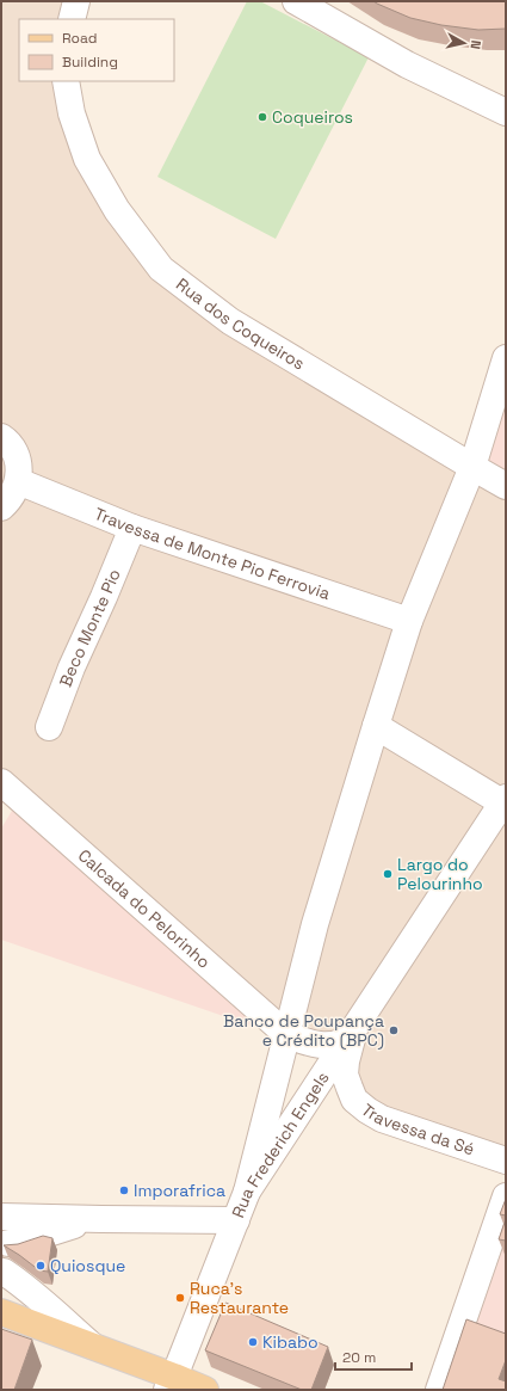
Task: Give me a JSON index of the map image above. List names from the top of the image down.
{
  "streets": {
    "street": [
      "Rua dos Coqueiros",
      "Travessa de Monte Pio Ferrovia",
      "Beco Monte Pio",
      "Calcada do Pelorinho",
      "Travessa da Sé",
      "Rua Frederich Engels"
    ]
  },
  "crossings": [
    ["Travessa de Monte Pio Ferrovia", "Beco Monte Pio"],
    ["Travessa da Sé", "Rua Frederich Engels"]
  ],
  "places": [
    "Coqueiros",
    "Largo do Pelourinho",
    "Banco de Poupança e Crédito (BPC)",
    "Imporafrica",
    "Quiosque",
    "Ruca's Restaurante",
    "Kibabo"
  ],
  "legend": ["Road", "Building"],
  "scale_bar": "20 m",
  "north": "right"
}
